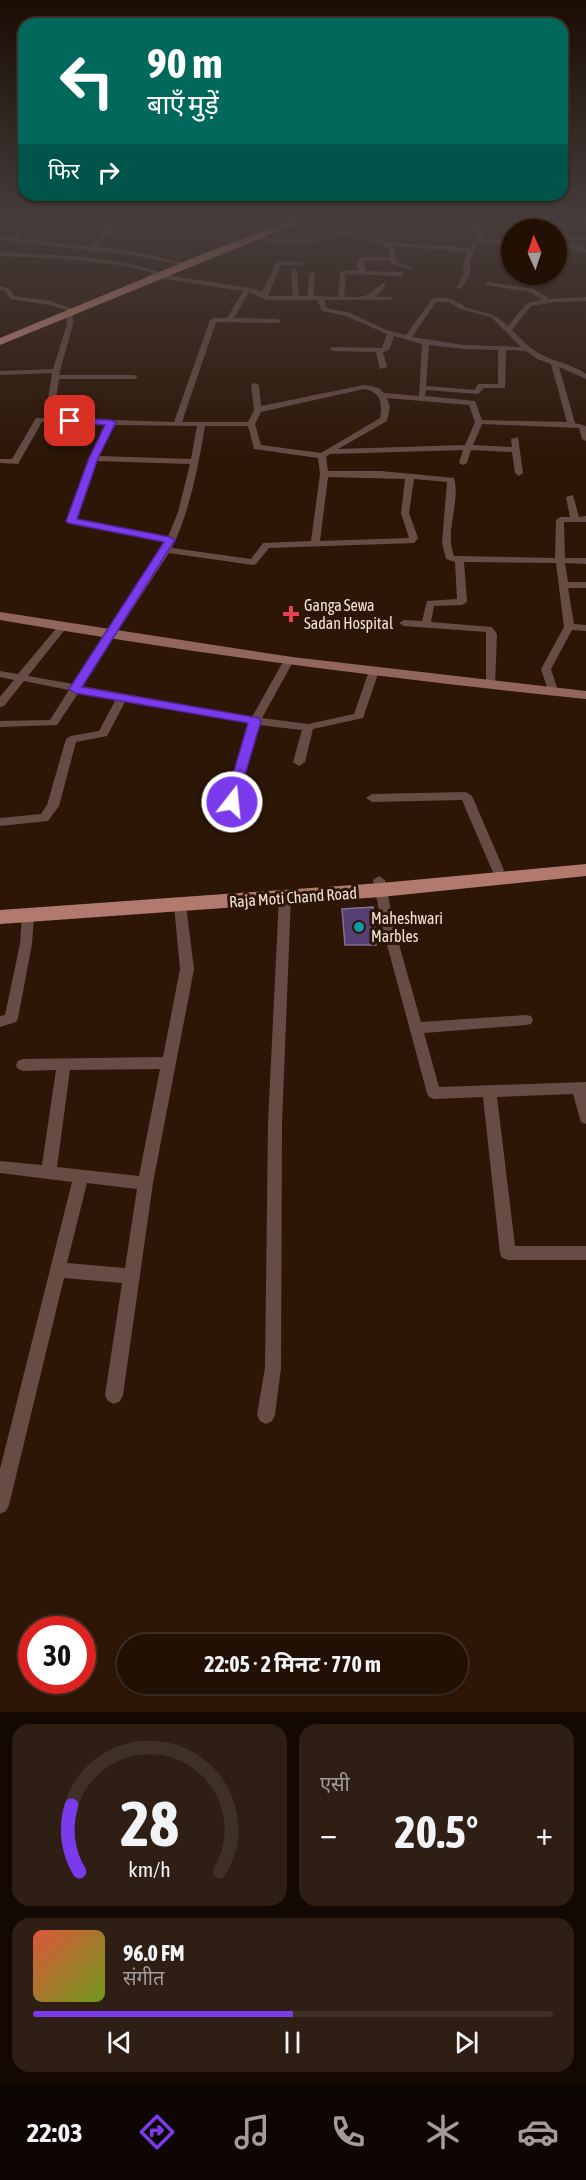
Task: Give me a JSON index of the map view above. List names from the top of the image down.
{
  "streets": {
    "main road": ["Raja Moti Chand Road"]
  },
  "places": {
    "health": ["Ganga Sewa Sadan Hospital"],
    "other": ["Maheshwari Marbles"]
  },
  "north": "top",
  "page": {
    "turn": ["90 m", "बाएँ मुड़ें"],
    "then": "फिर",
    "limit": "30",
    "trip": "22:05 · 2 मिनट · 770 m",
    "tile": "एसी",
    "heat": ["−", "20.5°", "+"],
    "song": ["96.0 FM", "संगीत"],
    "tabs": "22:03",
    "gauge": ["28", "km/h"]
  }
}
